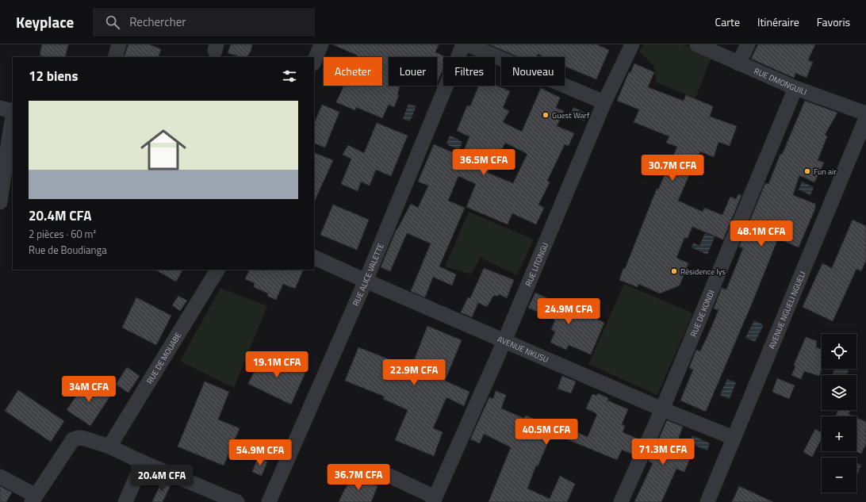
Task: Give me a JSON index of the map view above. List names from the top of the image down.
{
  "streets": {
    "street": [
      "RUE DMONGUILI",
      "RUE LITONGU",
      "RUE ALICE VALETTE",
      "AVENUE NGUELI NGUELI",
      "RUE DE KONDI",
      "AVENUE NKUSU",
      "RUE DE MOUABE"
    ]
  },
  "crossings": [
    ["RUE DMONGUILI", "RUE DE KONDI"],
    ["RUE LITONGU", "AVENUE NKUSU"],
    ["RUE ALICE VALETTE", "AVENUE NKUSU"],
    ["AVENUE NGUELI NGUELI", "AVENUE NKUSU"],
    ["RUE DE KONDI", "AVENUE NKUSU"]
  ],
  "places": ["Guest Warf", "Fun air", "Résidence lys"],
  "page": {
    "header": "Keyplace",
    "search": "Rechercher",
    "nav": ["Carte", "Itinéraire", "Favoris"],
    "chip": [
      "Acheter",
      "Louer",
      "Filtres",
      "Nouveau"
    ],
    "heading": "12 biens",
    "list": [
      {
        "name": "20.4M CFA",
        "note": "2 pièces · 60 m² · Rue de Boudianga"
      }
    ],
    "price": [
      "36.5M CFA",
      "30.7M CFA",
      "48.1M CFA",
      "24.9M CFA",
      "19.1M CFA",
      "22.9M CFA",
      "34M CFA",
      "40.5M CFA",
      "71.3M CFA",
      "54.9M CFA",
      "36.7M CFA",
      "20.4M CFA"
    ],
    "map_buttons": ["+", "−"]
  }
}
